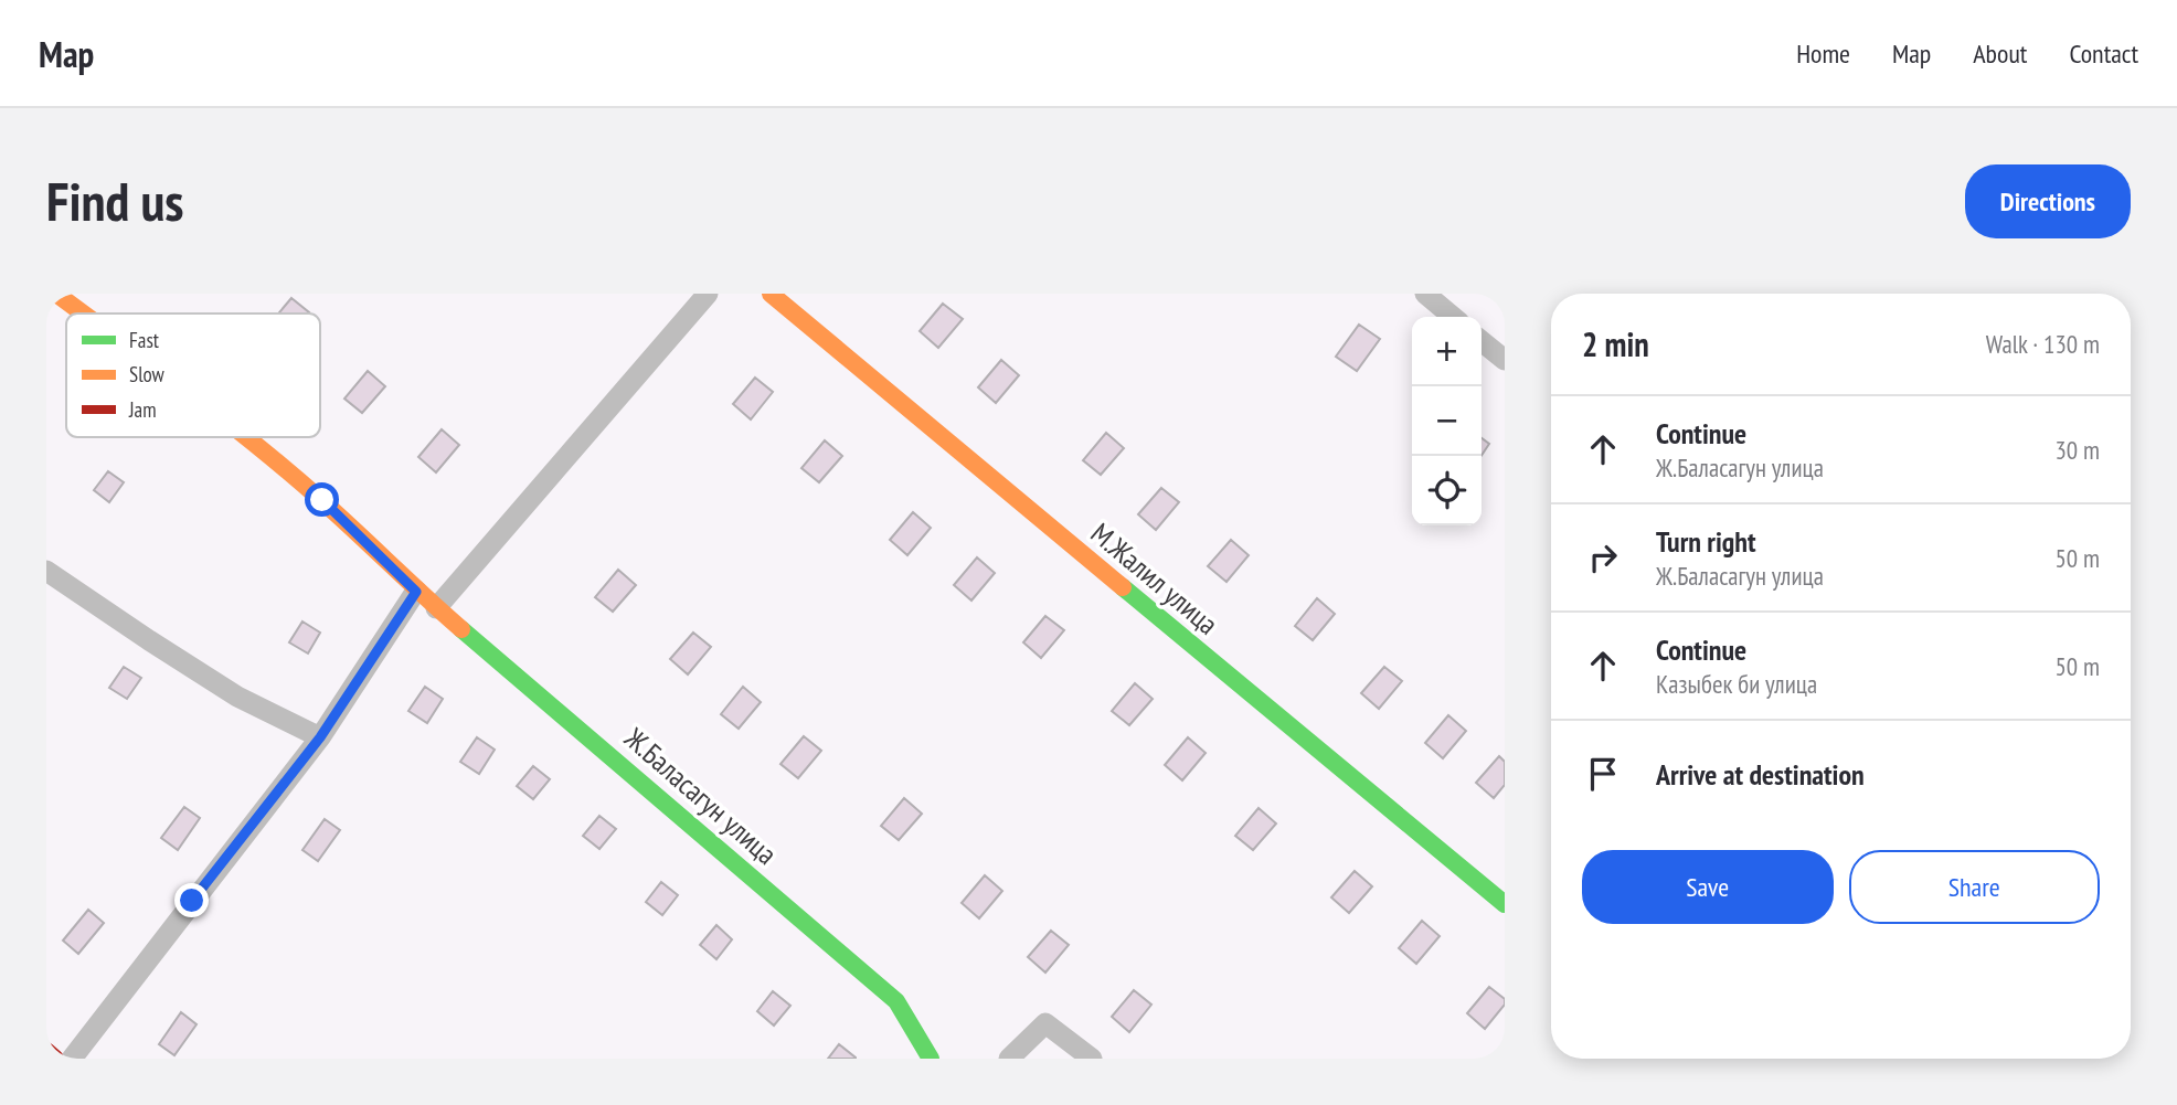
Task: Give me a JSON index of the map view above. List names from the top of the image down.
{
  "streets": {
    "street": ["М.Жалил улица", "Ж.Баласагун улица"]
  },
  "legend": ["Fast", "Slow", "Jam"],
  "page": {
    "header": "Map",
    "nav": [
      "Home",
      "Map",
      "About",
      "Contact"
    ],
    "buttons": [
      "Directions",
      ["Save", "Share"]
    ],
    "title": "Find us",
    "heading": ["2 min", "Walk · 130 m"],
    "map_buttons": ["+", "−"],
    "list": [
      ["Continue", "Ж.Баласагун улица", "30 m"],
      ["Turn right", "Ж.Баласагун улица", "50 m"],
      ["Continue", "Казыбек би улица", "50 m"],
      "Arrive at destination"
    ]
  }
}
